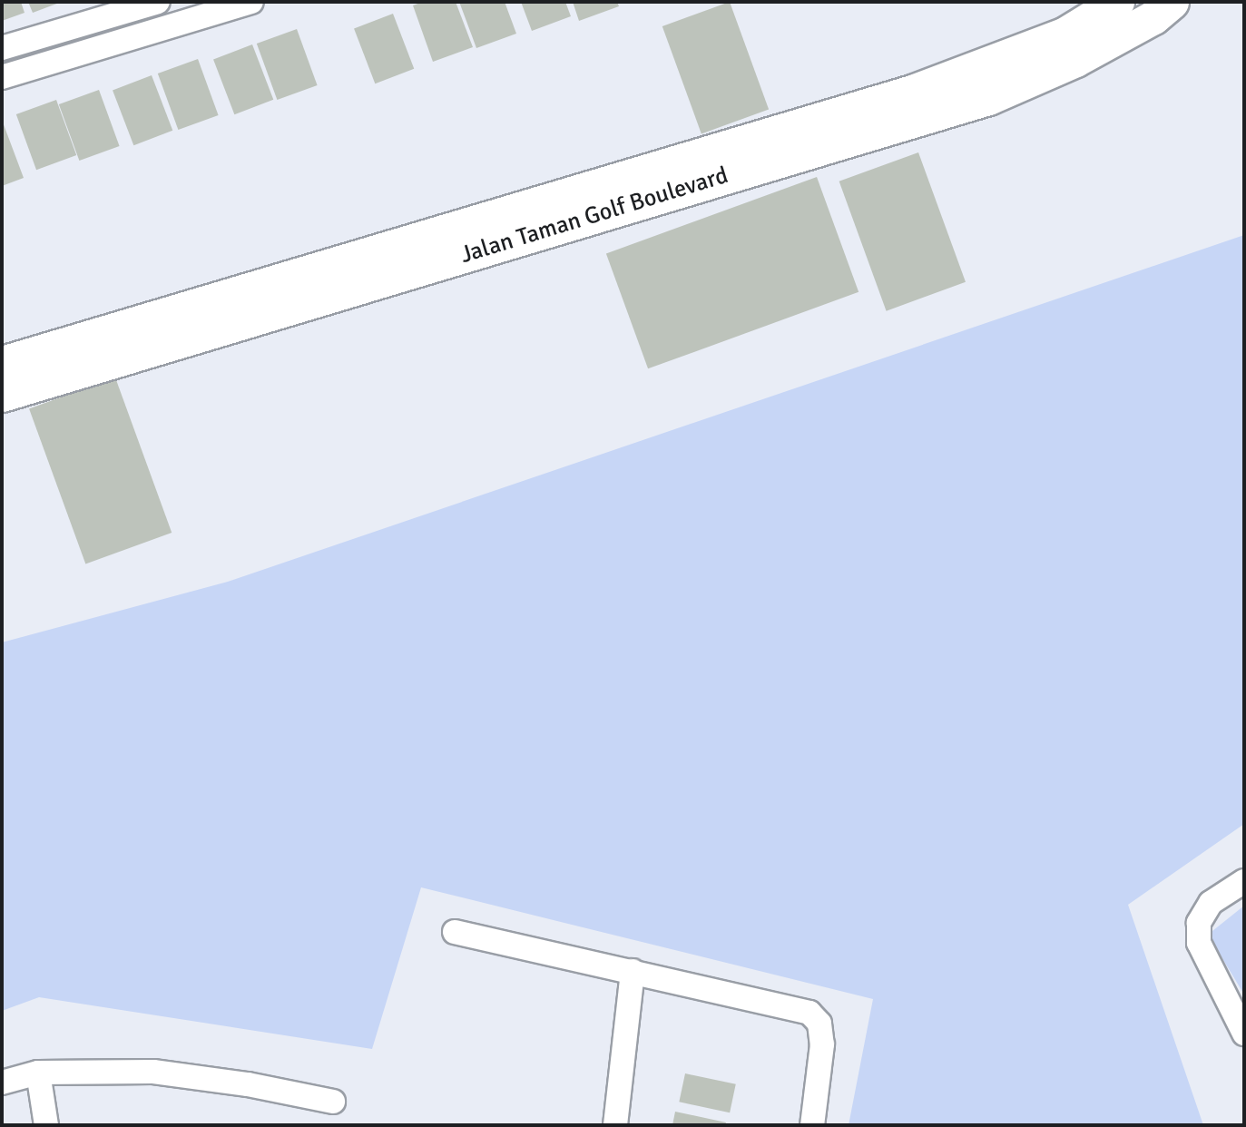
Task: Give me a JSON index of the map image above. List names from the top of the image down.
{
  "streets": {
    "street": ["Jalan Taman Golf Boulevard"]
  }
}
